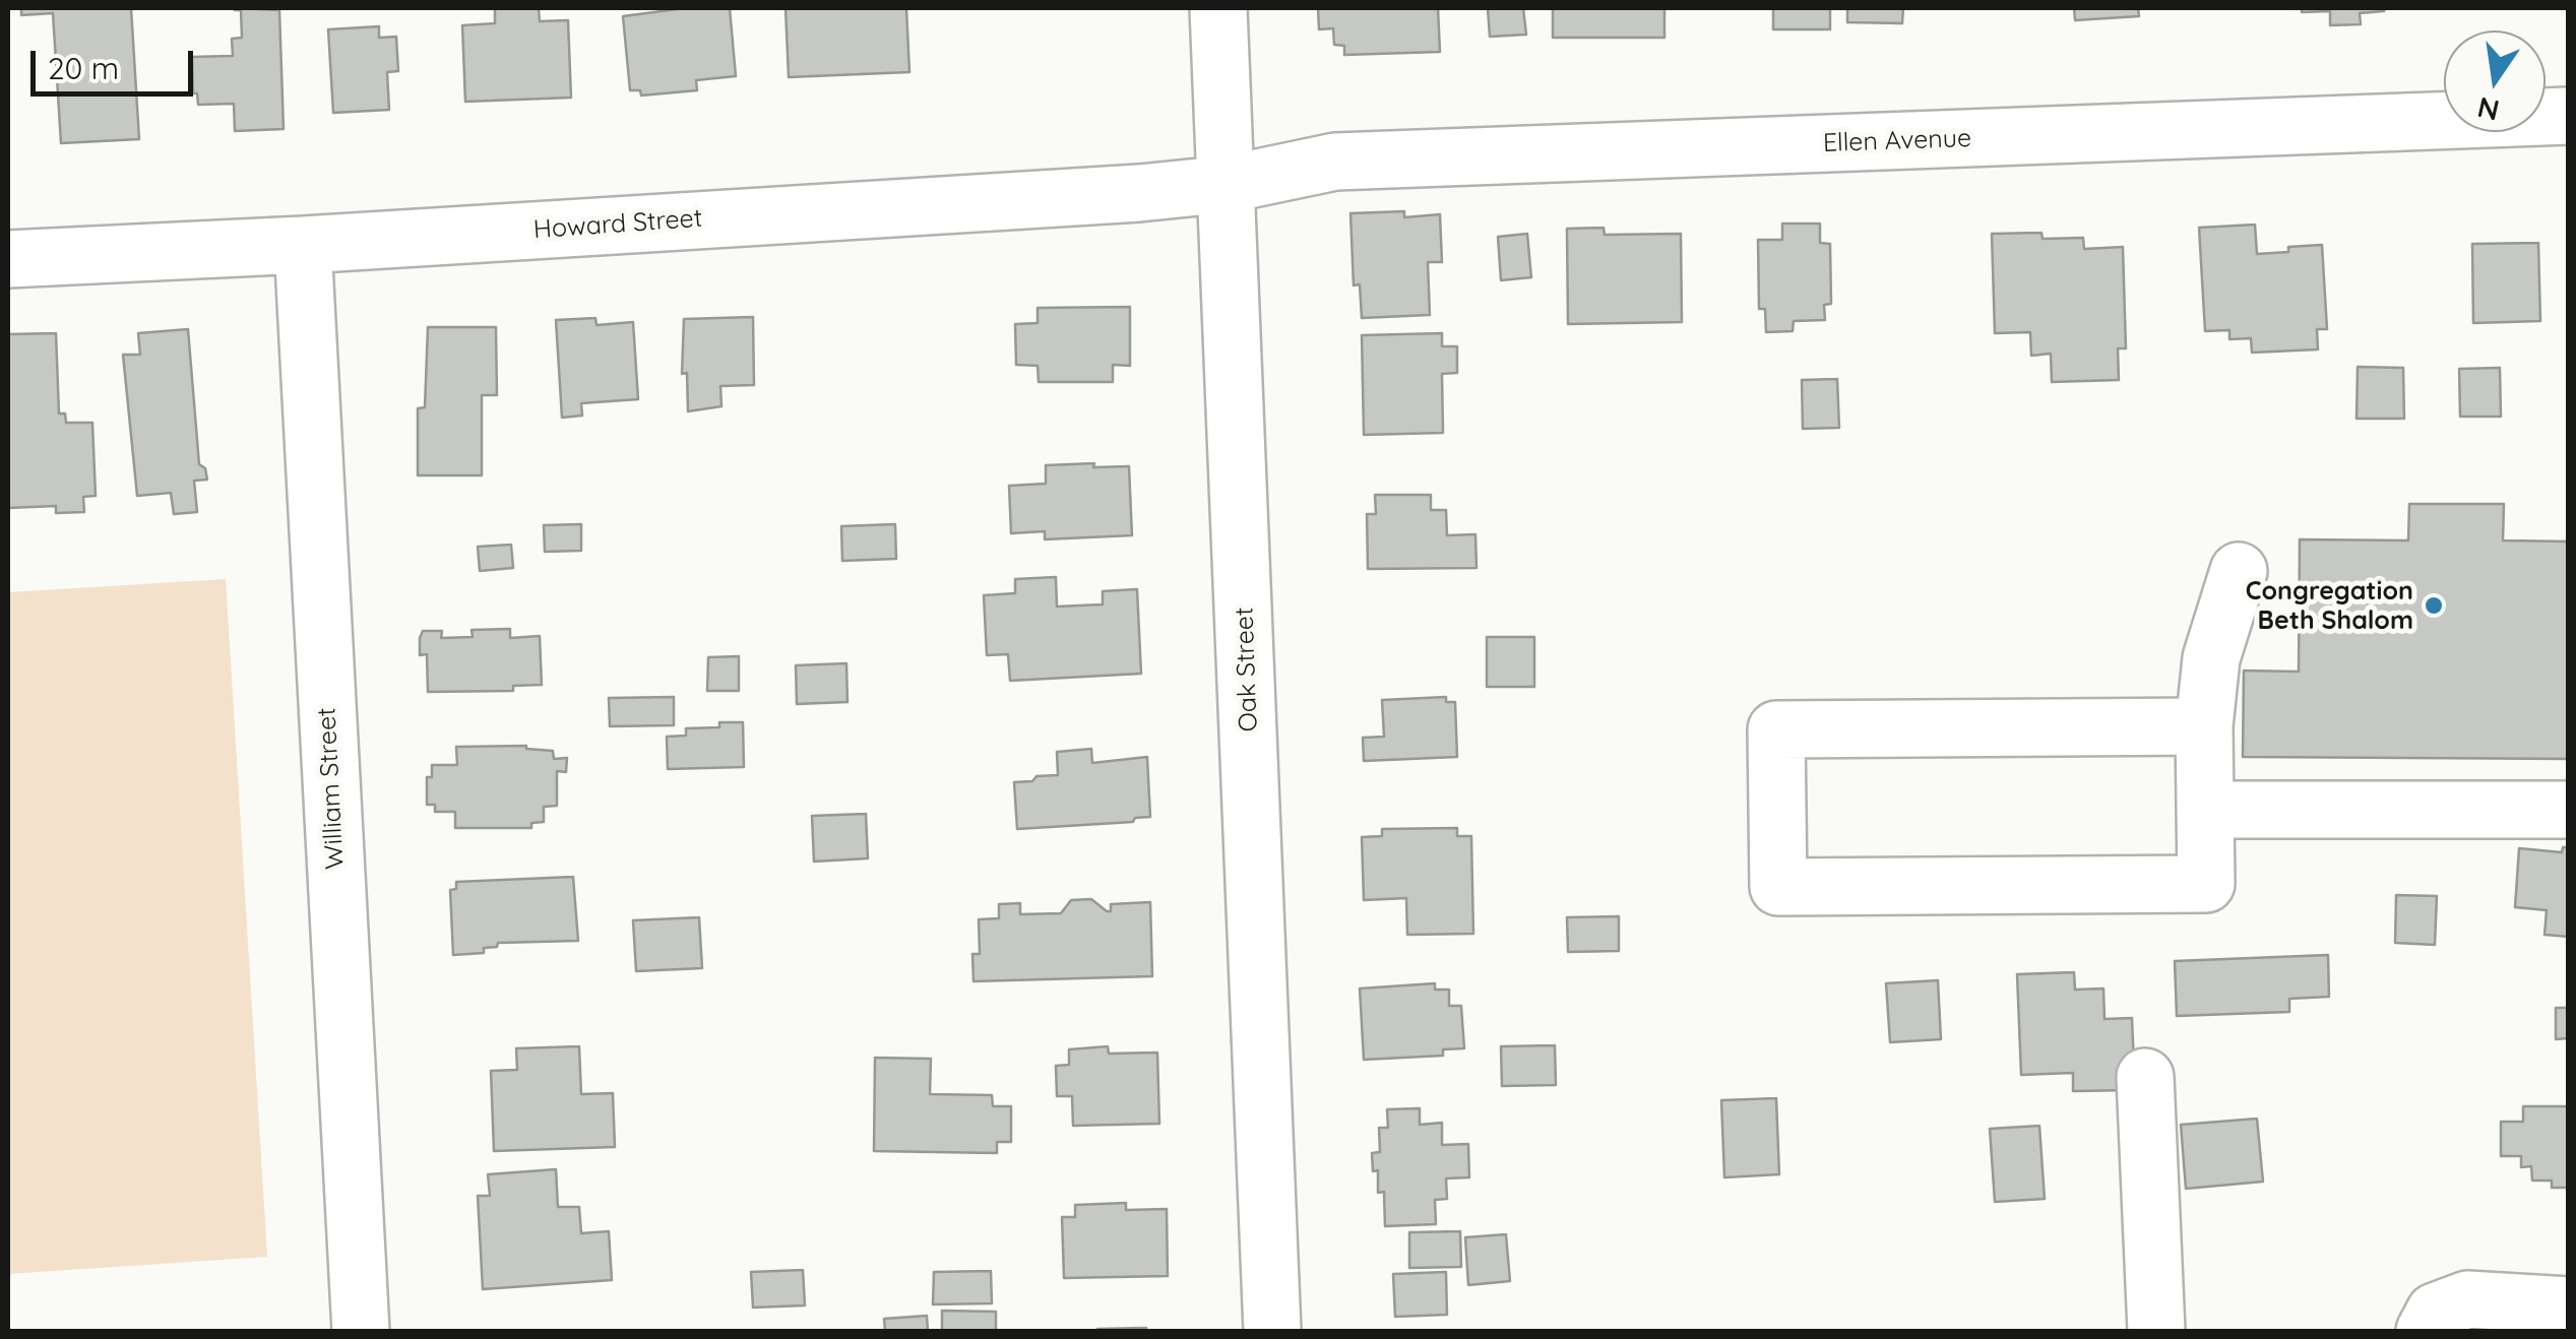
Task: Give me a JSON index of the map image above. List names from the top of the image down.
{
  "streets": {
    "street": [
      "Ellen Avenue",
      "Howard Street",
      "Oak Street",
      "William Street"
    ]
  },
  "crossings": [
    ["Ellen Avenue", "Howard Street"],
    ["Ellen Avenue", "Oak Street"],
    ["Howard Street", "Oak Street"],
    ["Howard Street", "William Street"]
  ],
  "places": ["Congregation Beth Shalom"],
  "scale_bar": "20 m",
  "north": "bottom"
}
